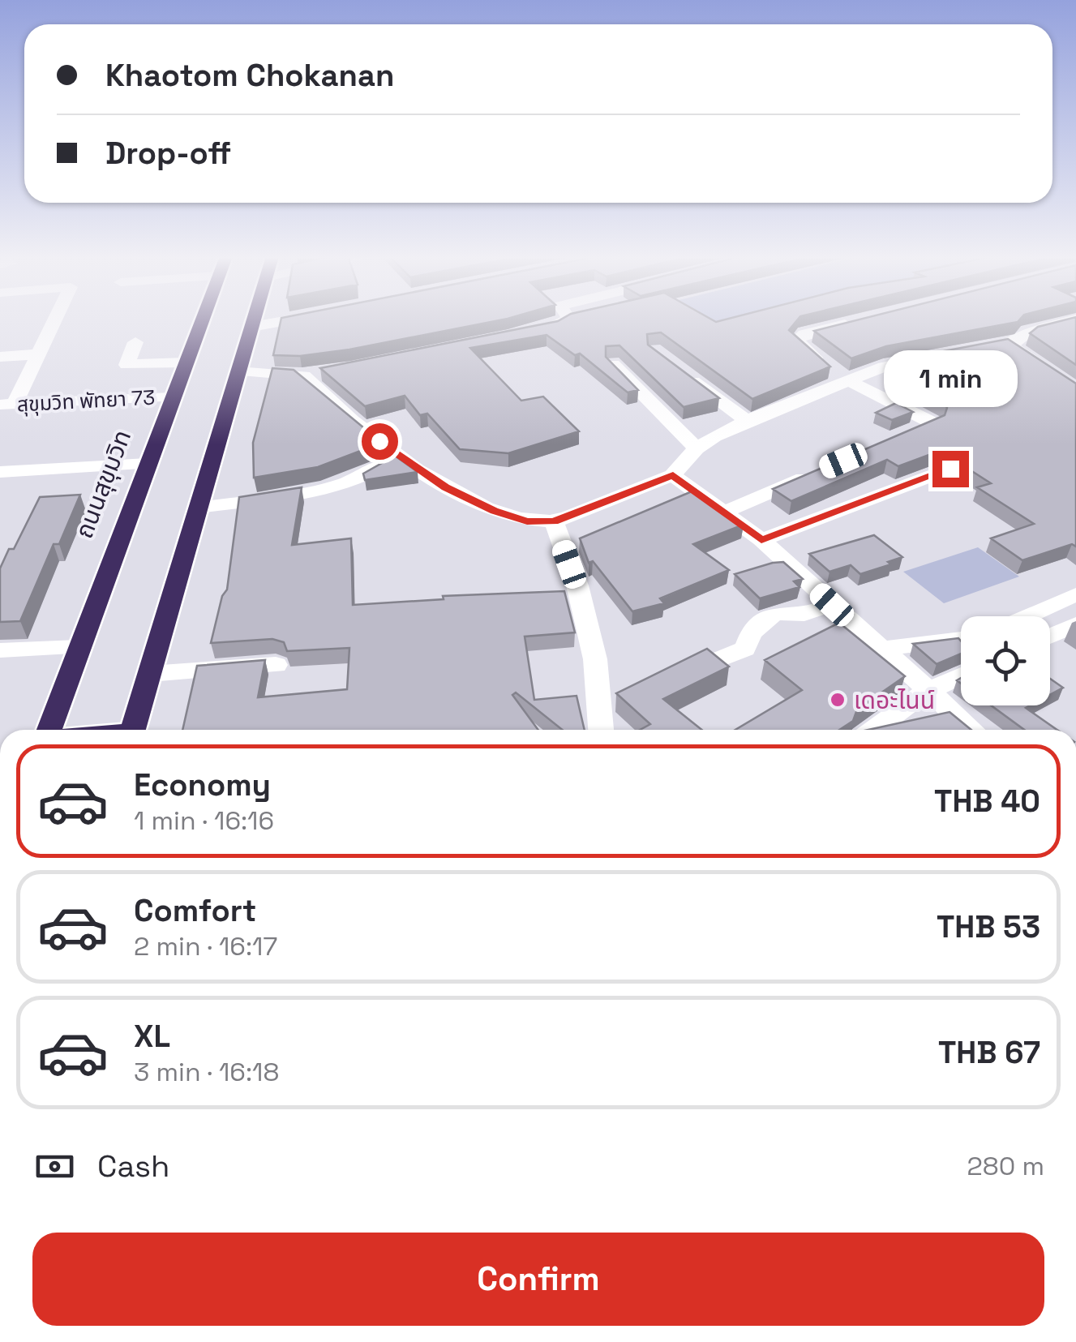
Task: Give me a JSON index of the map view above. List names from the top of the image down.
{
  "streets": {
    "highway": ["ถนนสุขุมวิท"],
    "street": ["สุขุมวิท พัทยา 73"]
  },
  "crossings": [
    ["สุขุมวิท พัทยา 73", "ถนนสุขุมวิท"]
  ],
  "places": ["เดอะไนน์"],
  "page": {
    "banner": ["Khaotom Chokanan", "Drop-off"],
    "bubble": "1 min",
    "list": [
      {
        "name": "Economy",
        "note": "1 min · 16:16",
        "value": "THB 40"
      },
      {
        "name": "Comfort",
        "note": "2 min · 16:17",
        "value": "THB 53"
      },
      {
        "name": "XL",
        "note": "3 min · 16:18",
        "value": "THB 67"
      }
    ],
    "pay": ["Cash", "280 m"],
    "buttons": "Confirm"
  }
}
